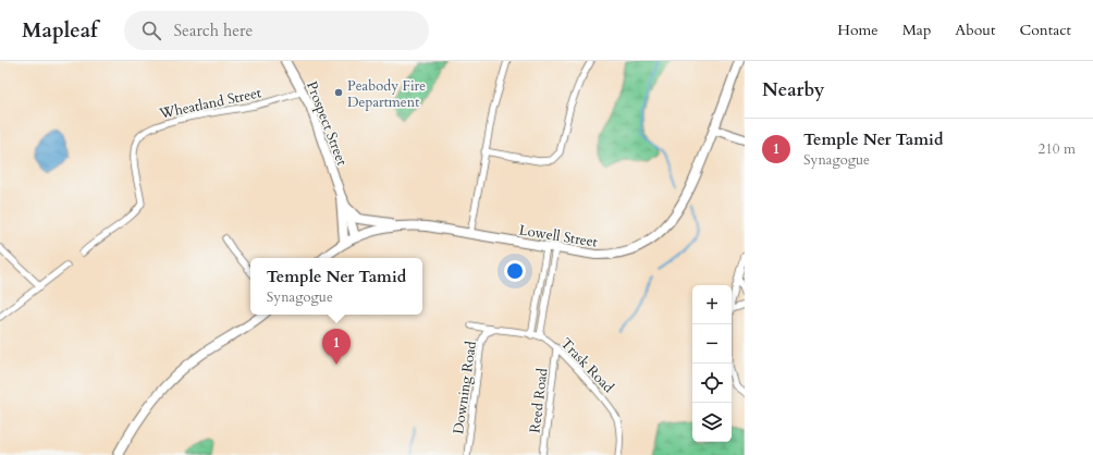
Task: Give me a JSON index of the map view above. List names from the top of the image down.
{
  "streets": {
    "main road": ["Prospect Street", "Lowell Street"],
    "street": [
      "Wheatland Street",
      "Trask Road",
      "Downing Road",
      "Reed Road"
    ]
  },
  "crossings": [
    ["Wheatland Street", "Prospect Street"],
    ["Prospect Street", "Lowell Street"],
    ["Trask Road", "Downing Road"],
    ["Trask Road", "Reed Road"]
  ],
  "places": ["Peabody Fire Department"],
  "page": {
    "header": "Mapleaf",
    "search": "Search here",
    "nav": [
      "Home",
      "Map",
      "About",
      "Contact"
    ],
    "heading": "Nearby",
    "list": [
      {
        "mark": "1",
        "name": "Temple Ner Tamid",
        "note": "Synagogue",
        "value": "210 m"
      }
    ],
    "popup": ["Temple Ner Tamid", "Synagogue"],
    "map_buttons": ["+", "−"],
    "pins": "1"
  }
}
